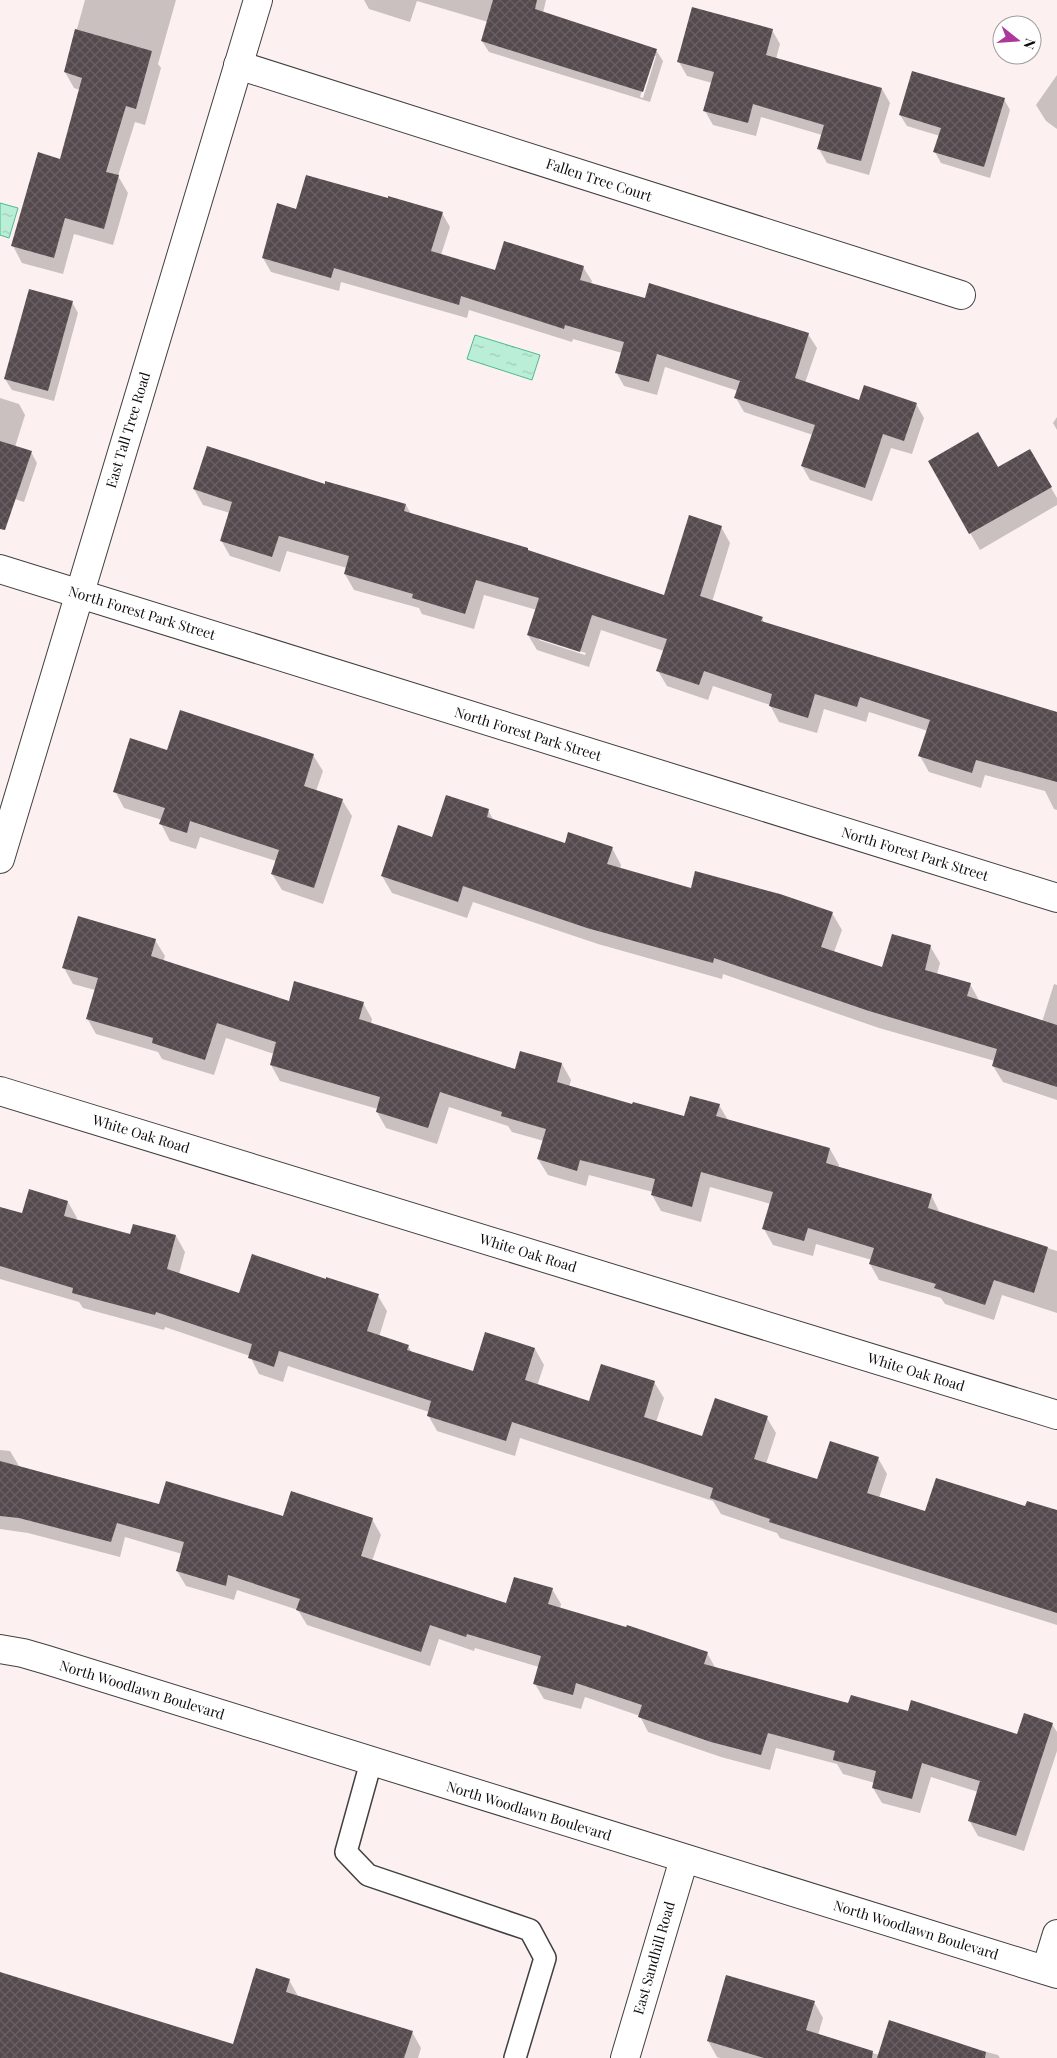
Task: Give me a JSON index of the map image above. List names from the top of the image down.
{
  "streets": {
    "street": [
      "Fallen Tree Court",
      "East Tall Tree Road",
      "North Forest Park Street",
      "White Oak Road",
      "North Woodlawn Boulevard",
      "East Sandhill Road"
    ]
  },
  "crossings": [
    ["Fallen Tree Court", "East Tall Tree Road"],
    ["East Tall Tree Road", "North Forest Park Street"],
    ["North Woodlawn Boulevard", "East Sandhill Road"]
  ],
  "north": "right"
}
